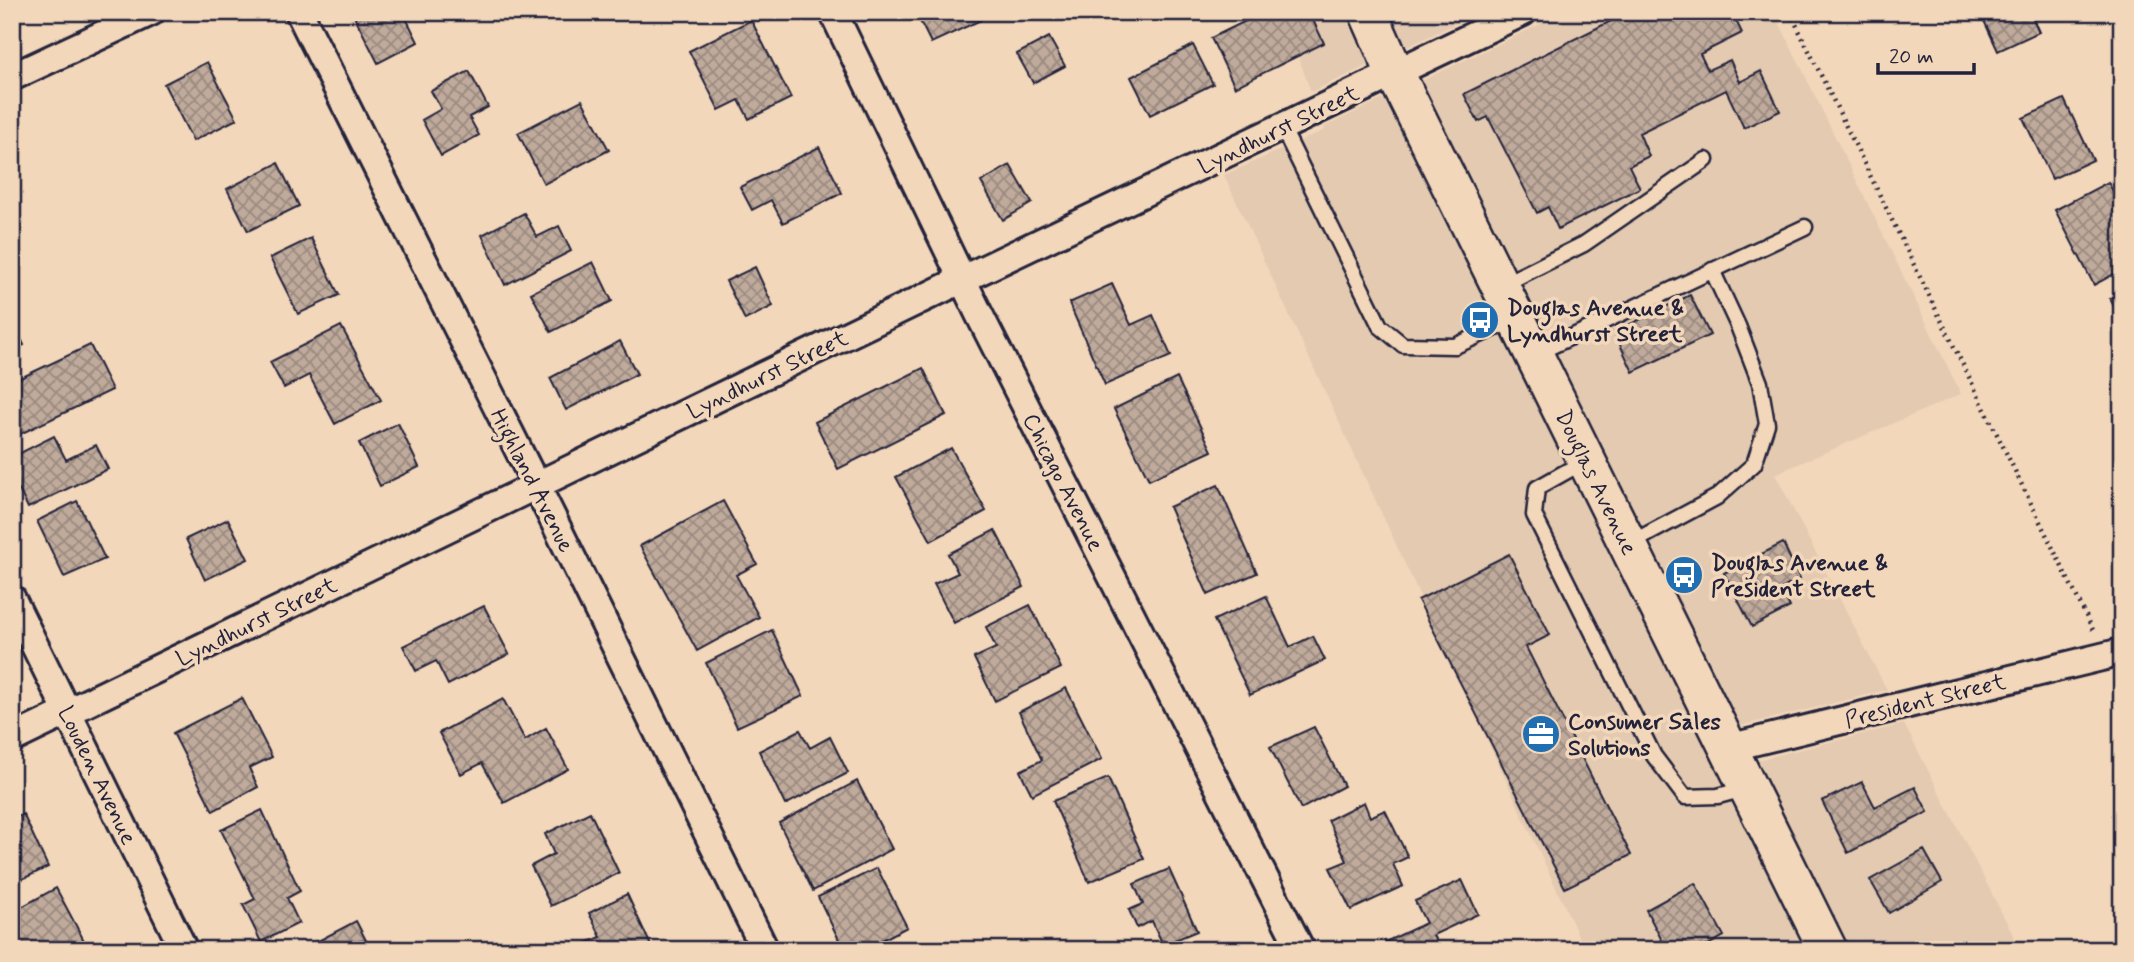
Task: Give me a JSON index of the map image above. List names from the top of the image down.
{
  "streets": {
    "street": [
      "Lyndhurst Street",
      "Highland Avenue",
      "Chicago Avenue",
      "Douglas Avenue",
      "President Street",
      "Louden Avenue"
    ]
  },
  "crossings": [
    ["Lyndhurst Street", "Highland Avenue"],
    ["Lyndhurst Street", "Chicago Avenue"],
    ["Lyndhurst Street", "Douglas Avenue"],
    ["Lyndhurst Street", "Louden Avenue"],
    ["Douglas Avenue", "President Street"]
  ],
  "places": {
    "bus stop": ["Douglas Avenue & Lyndhurst Street", "Douglas Avenue & President Street"],
    "office": ["Consumer Sales Solutions"]
  },
  "scale_bar": "20 m"
}
